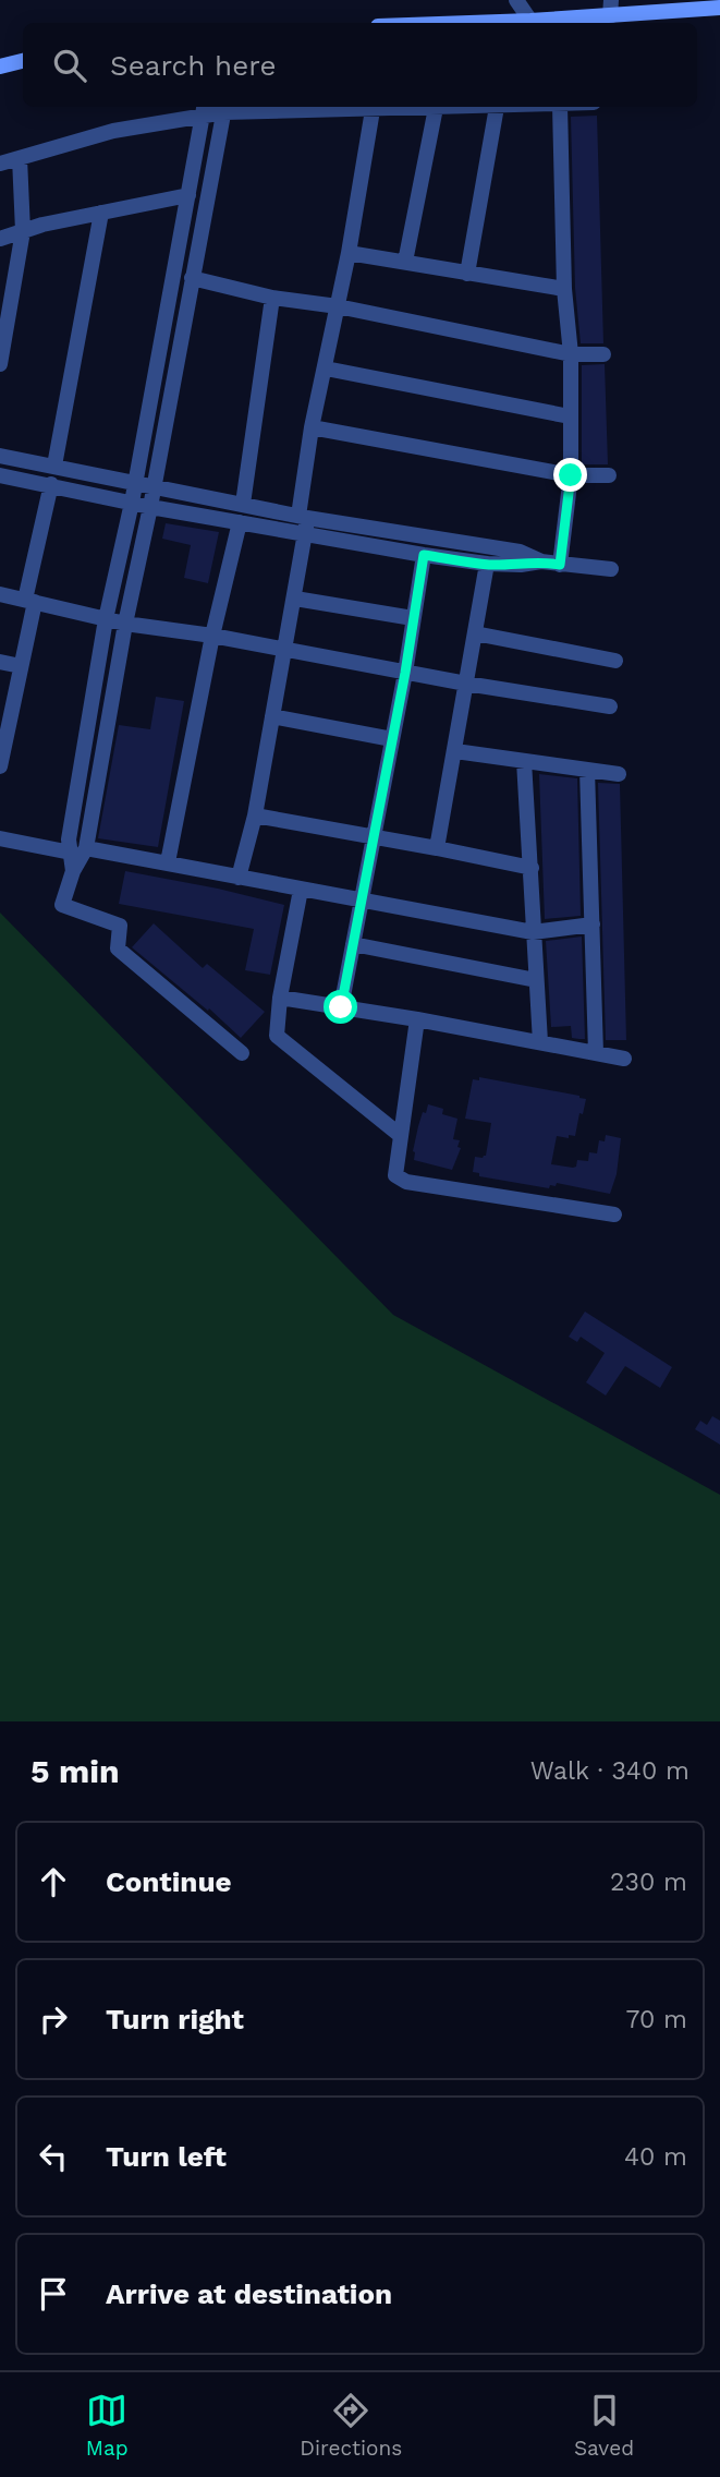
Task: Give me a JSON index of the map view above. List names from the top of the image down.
{
  "page": {
    "search": "Search here",
    "heading": ["5 min", "Walk · 340 m"],
    "list": [
      ["Continue", "230 m"],
      ["Turn right", "70 m"],
      ["Turn left", "40 m"],
      "Arrive at destination"
    ],
    "nav": ["Map", "Directions", "Saved"]
  }
}
